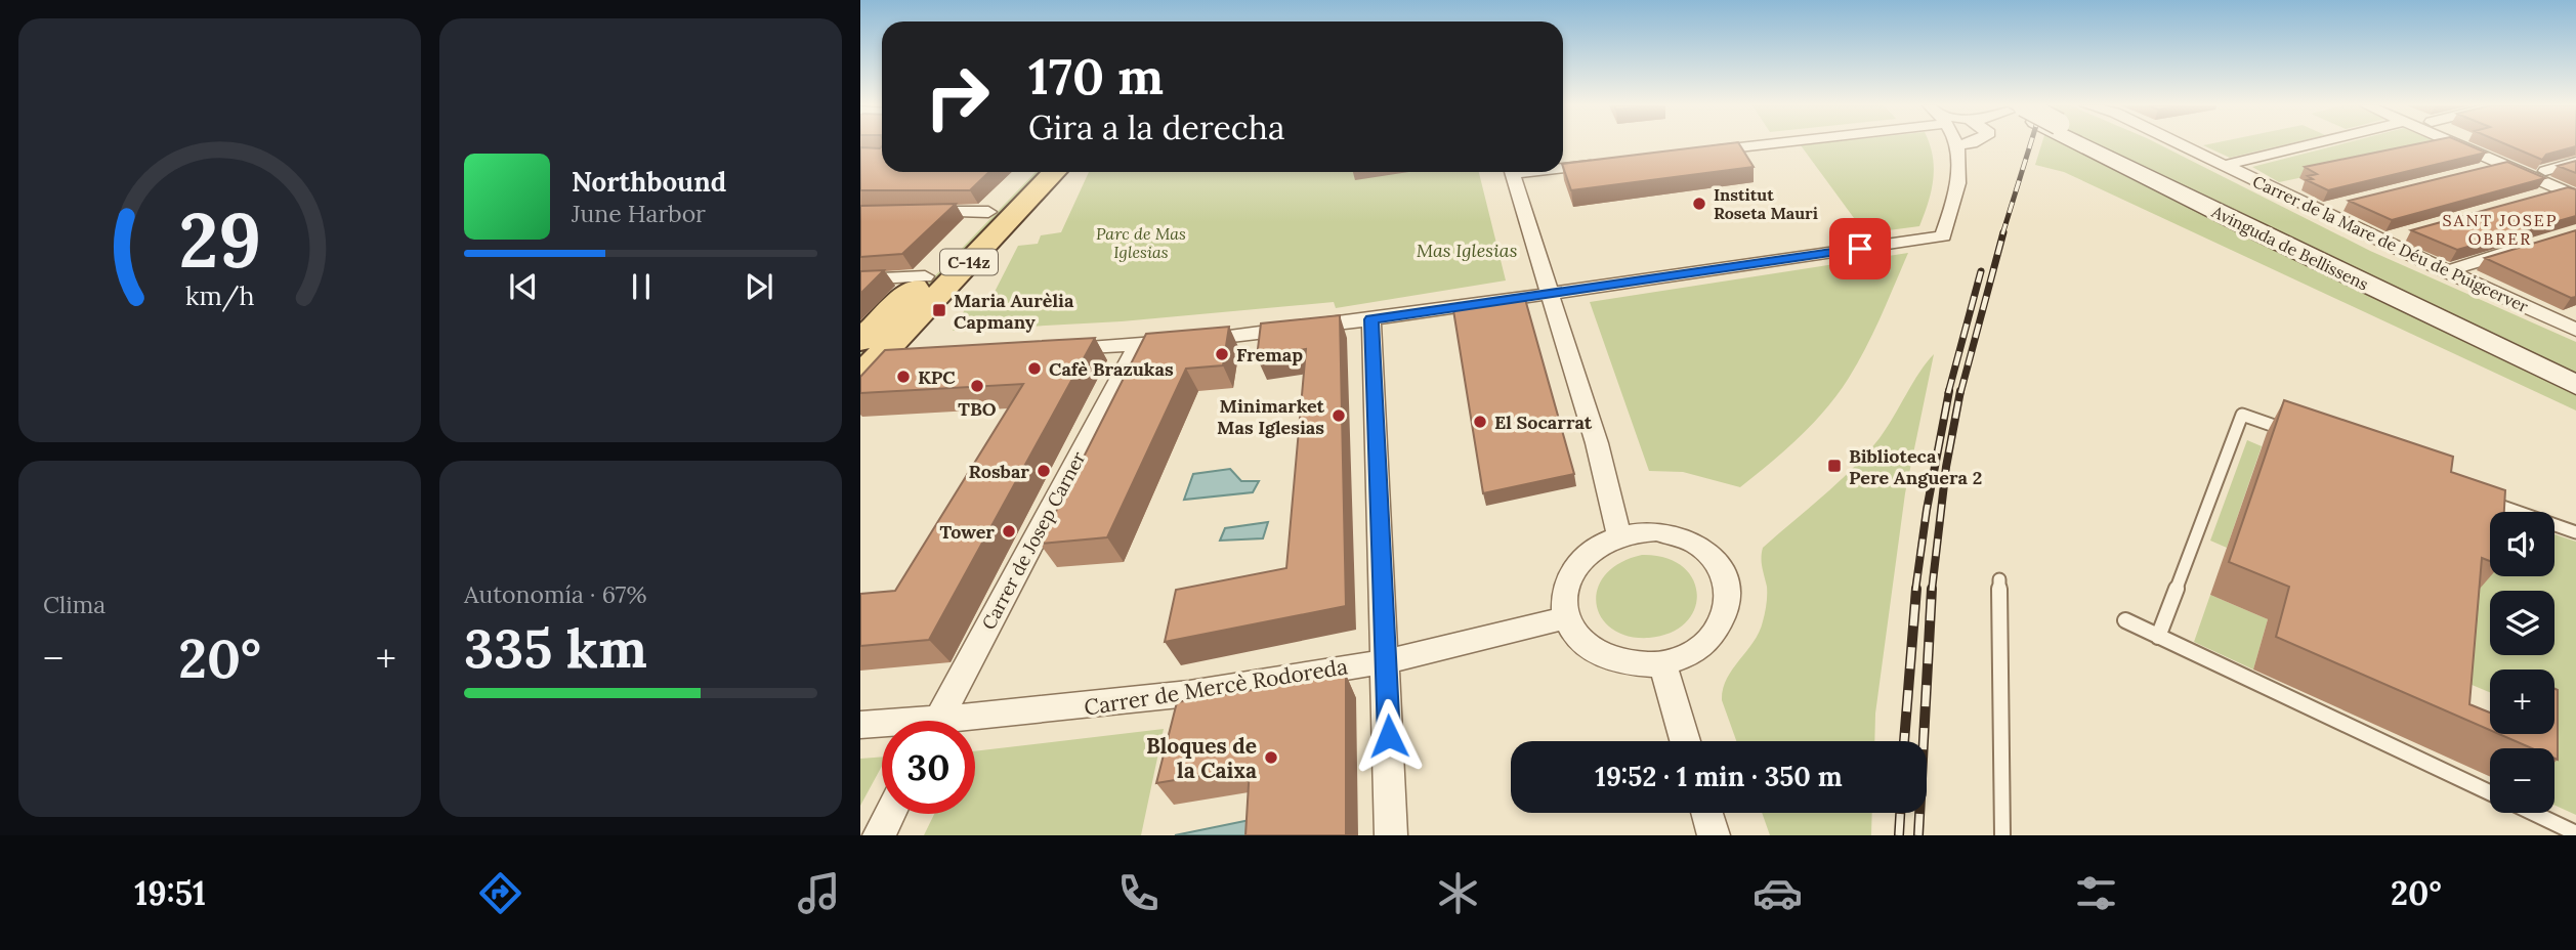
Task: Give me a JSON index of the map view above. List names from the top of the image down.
{
  "streets": {
    "main road": ["Avinguda de Bellissens", "C-14z"],
    "street": ["Carrer de la Mare de Déu de Puigcerver", "Carrer de Josep Carner", "Carrer de Mercè Rodoreda"]
  },
  "districts": ["SANT JOSEP OBRER"],
  "parks": ["Parc de Mas Iglesias", "Mas Iglesias"],
  "places": {
    "other": [
      "Institut Roseta Mauri",
      "Fremap",
      "Cafè Brazukas",
      "KPC",
      "TBO",
      "Minimarket Mas Iglesias",
      "El Socarrat",
      "Rosbar",
      "Tower",
      "Bloques de la Caixa"
    ],
    "transit": ["Maria Aurèlia Capmany", "Biblioteca Pere Anguera 2"]
  },
  "page": {
    "turn": ["170 m", "Gira a la derecha"],
    "song": ["Northbound", "June Harbor"],
    "tile": [
      "Clima",
      ["Autonomía · 67%", "335 km"]
    ],
    "map_buttons": ["+", "−"],
    "heat": ["−", "20°", "+"],
    "limit": "30",
    "trip": "19:52 · 1 min · 350 m",
    "tabs": ["19:51", "20°"],
    "gauge": ["29", "km/h"]
  }
}
